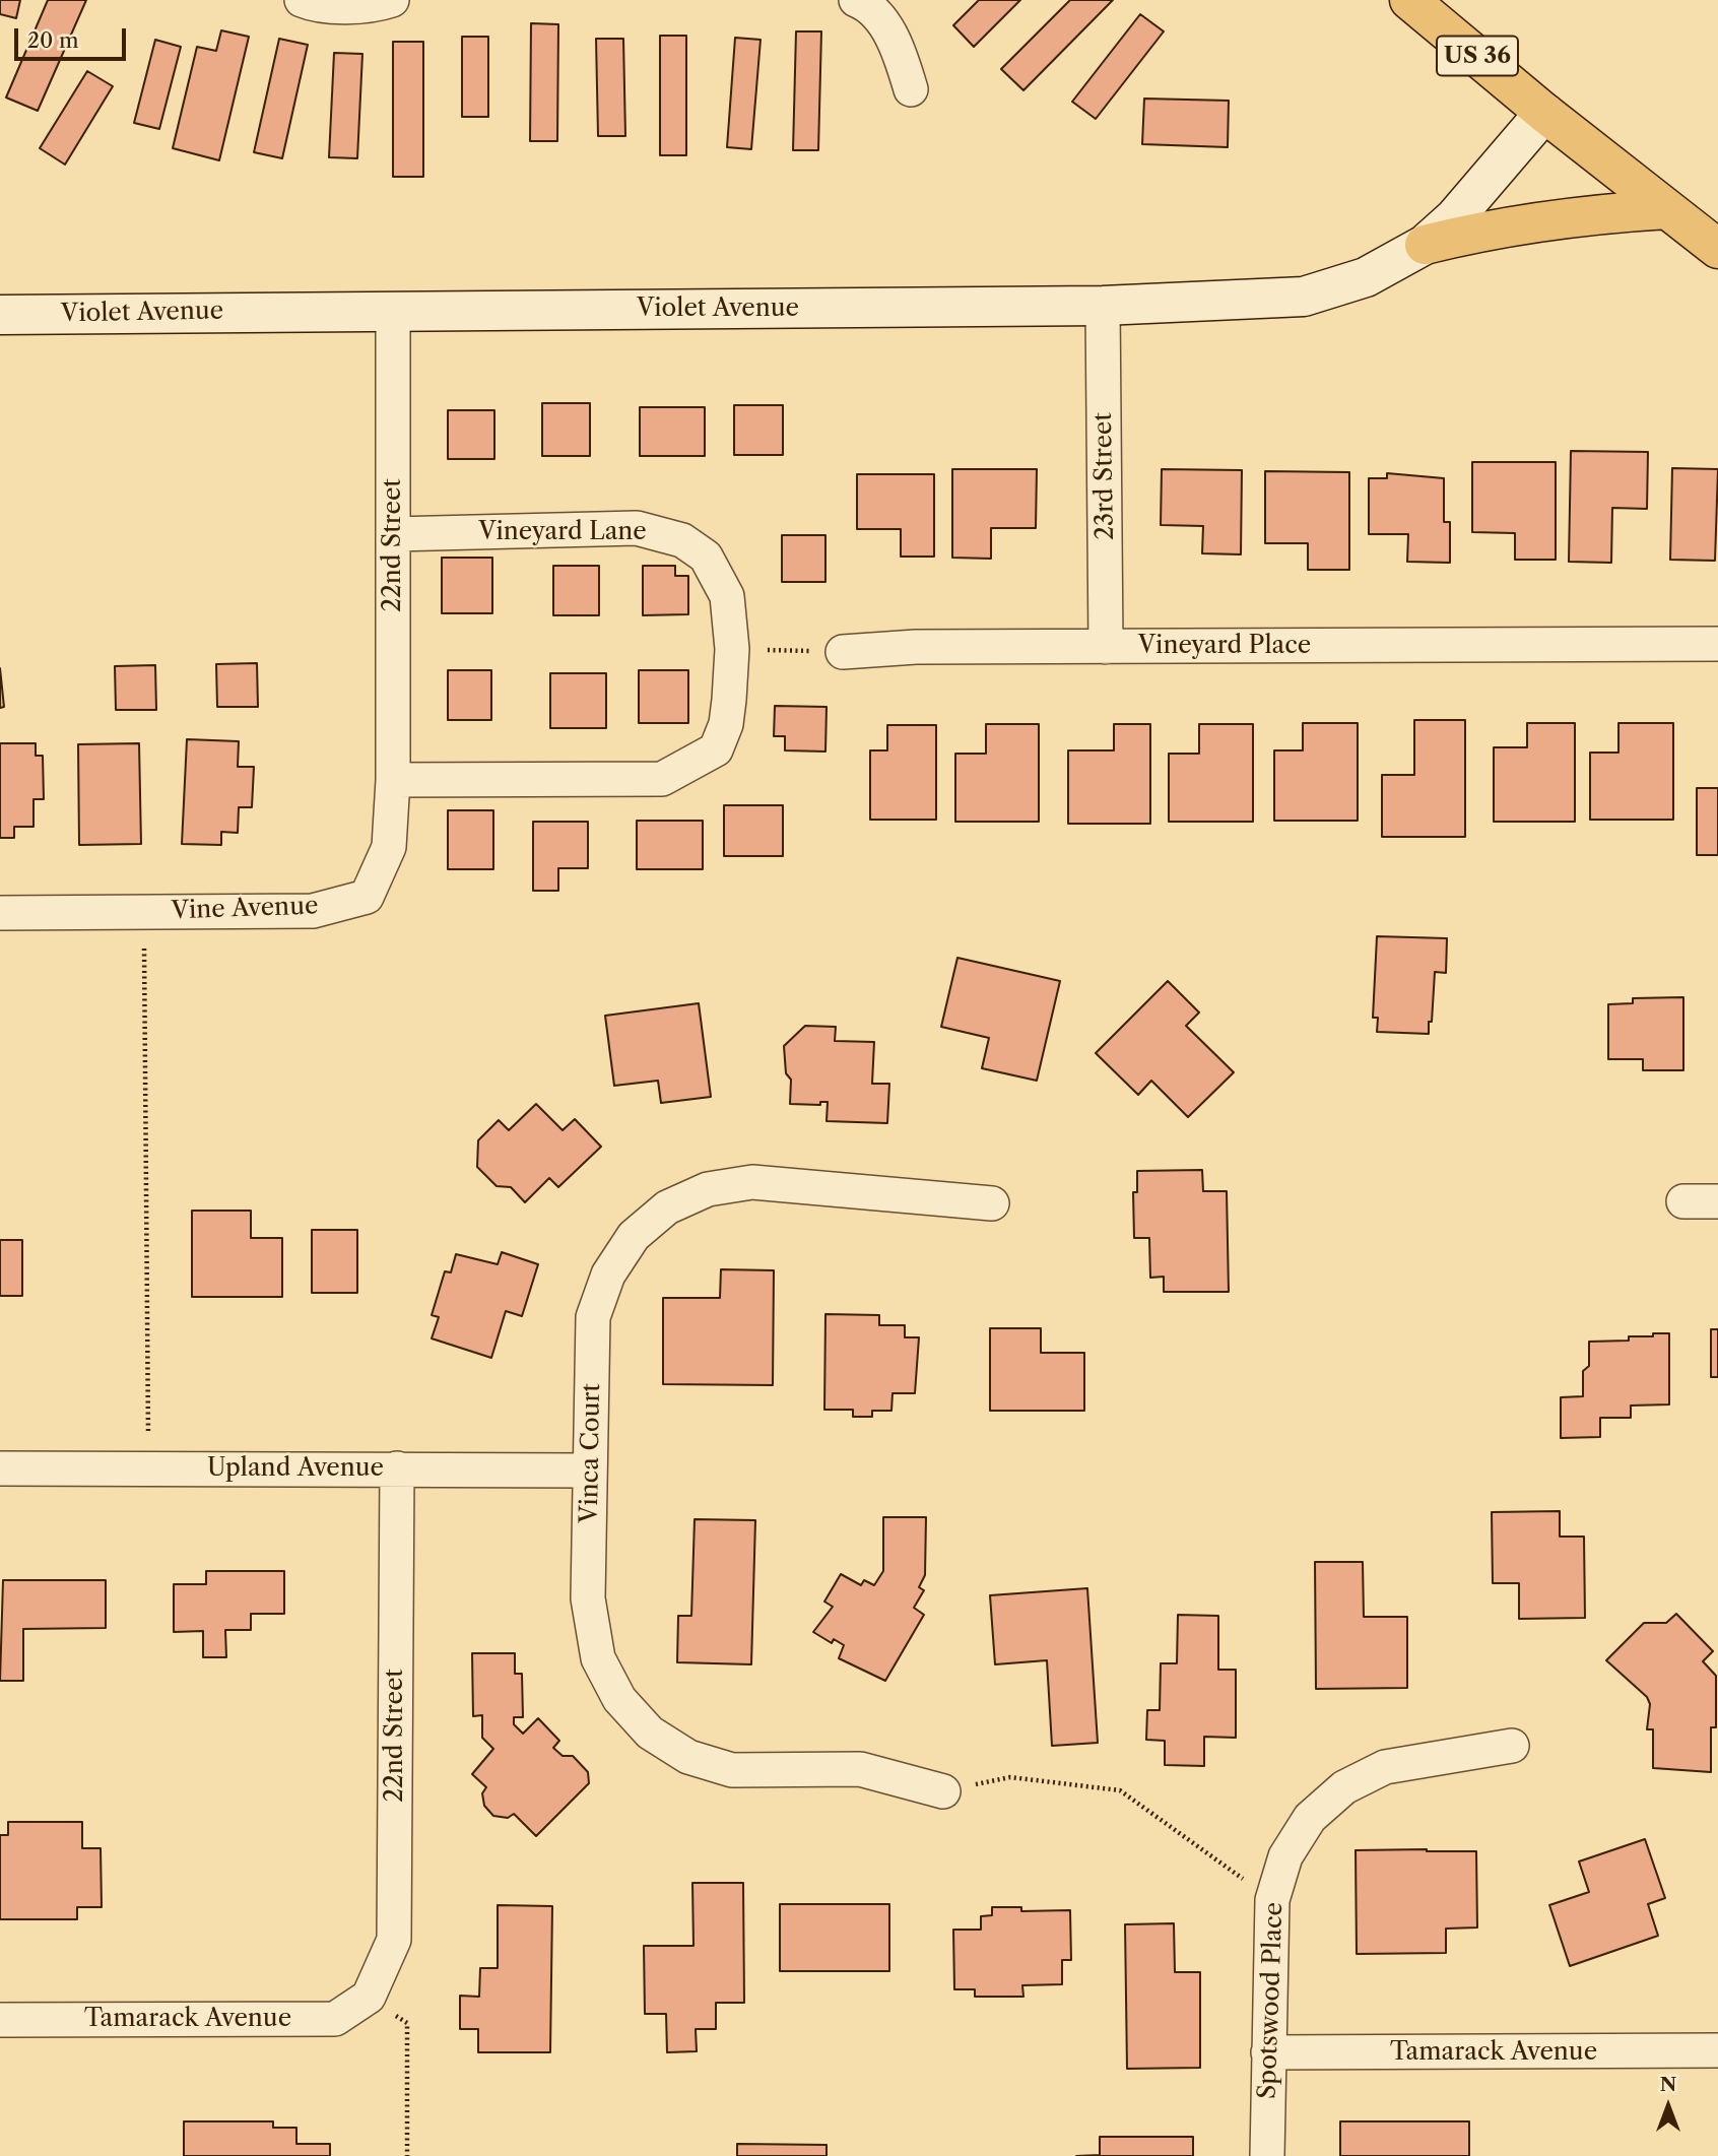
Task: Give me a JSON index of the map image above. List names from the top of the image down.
{
  "streets": {
    "highway": ["US 36"],
    "street": [
      "Violet Avenue",
      "23rd Street",
      "Vineyard Lane",
      "22nd Street",
      "Vineyard Place",
      "Vine Avenue",
      "Vinca Court",
      "Upland Avenue",
      "Spotswood Place",
      "Tamarack Avenue"
    ]
  },
  "crossings": [
    ["US 36", "Violet Avenue"],
    ["Violet Avenue", "23rd Street"],
    ["Violet Avenue", "22nd Street"],
    ["23rd Street", "Vineyard Place"],
    ["Vineyard Lane", "22nd Street"],
    ["Vineyard Lane", "Vine Avenue"],
    ["22nd Street", "Vine Avenue"],
    ["22nd Street", "Upland Avenue"],
    ["22nd Street", "Tamarack Avenue"],
    ["Vinca Court", "Upland Avenue"],
    ["Spotswood Place", "Tamarack Avenue"]
  ],
  "scale_bar": "20 m",
  "north": "top"
}
